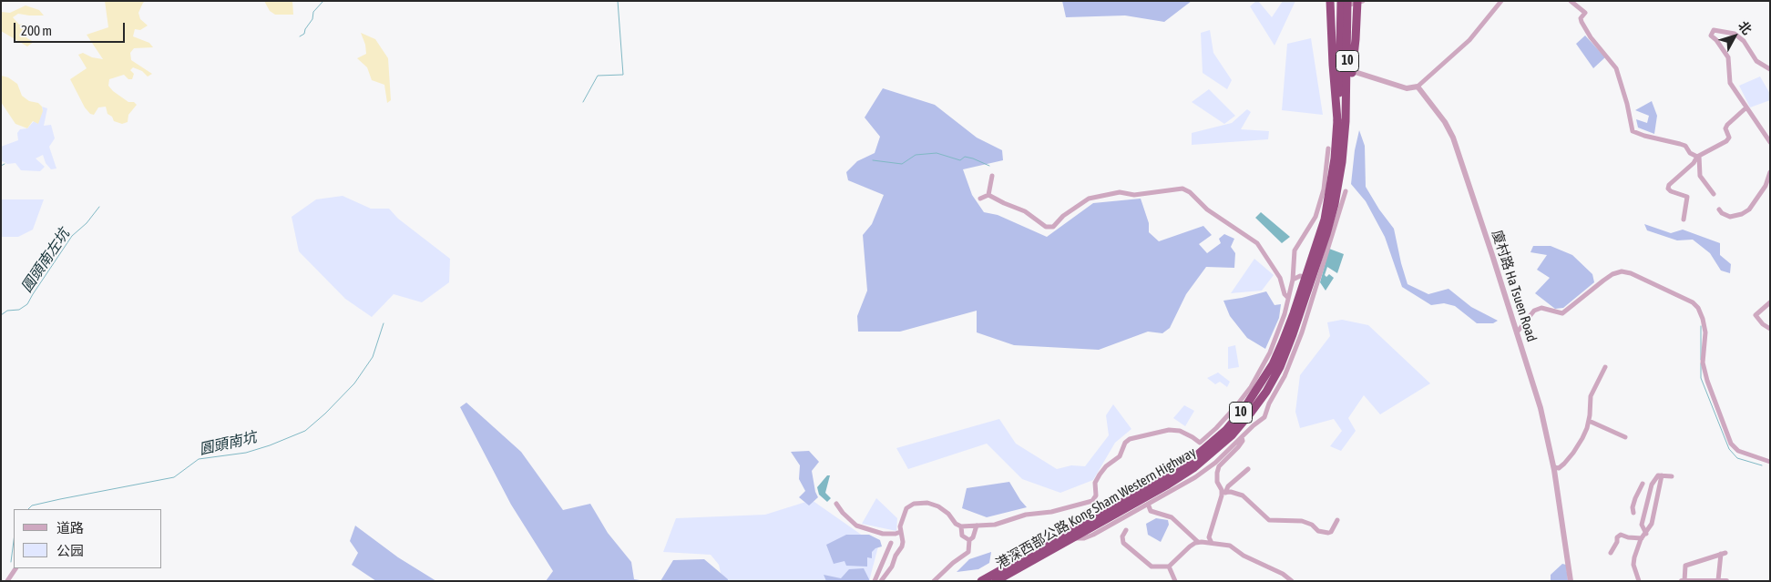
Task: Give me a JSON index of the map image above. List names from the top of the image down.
{
  "streets": {
    "highway": ["10", "港深西部公路 Kong Sham Western Highway"],
    "street": ["廈村路 Ha Tsuen Road"]
  },
  "water": ["圓頭南左坑", "圓頭南坑"],
  "legend": ["道路", "公园"],
  "scale_bar": "200 m",
  "north": "top right"
}
